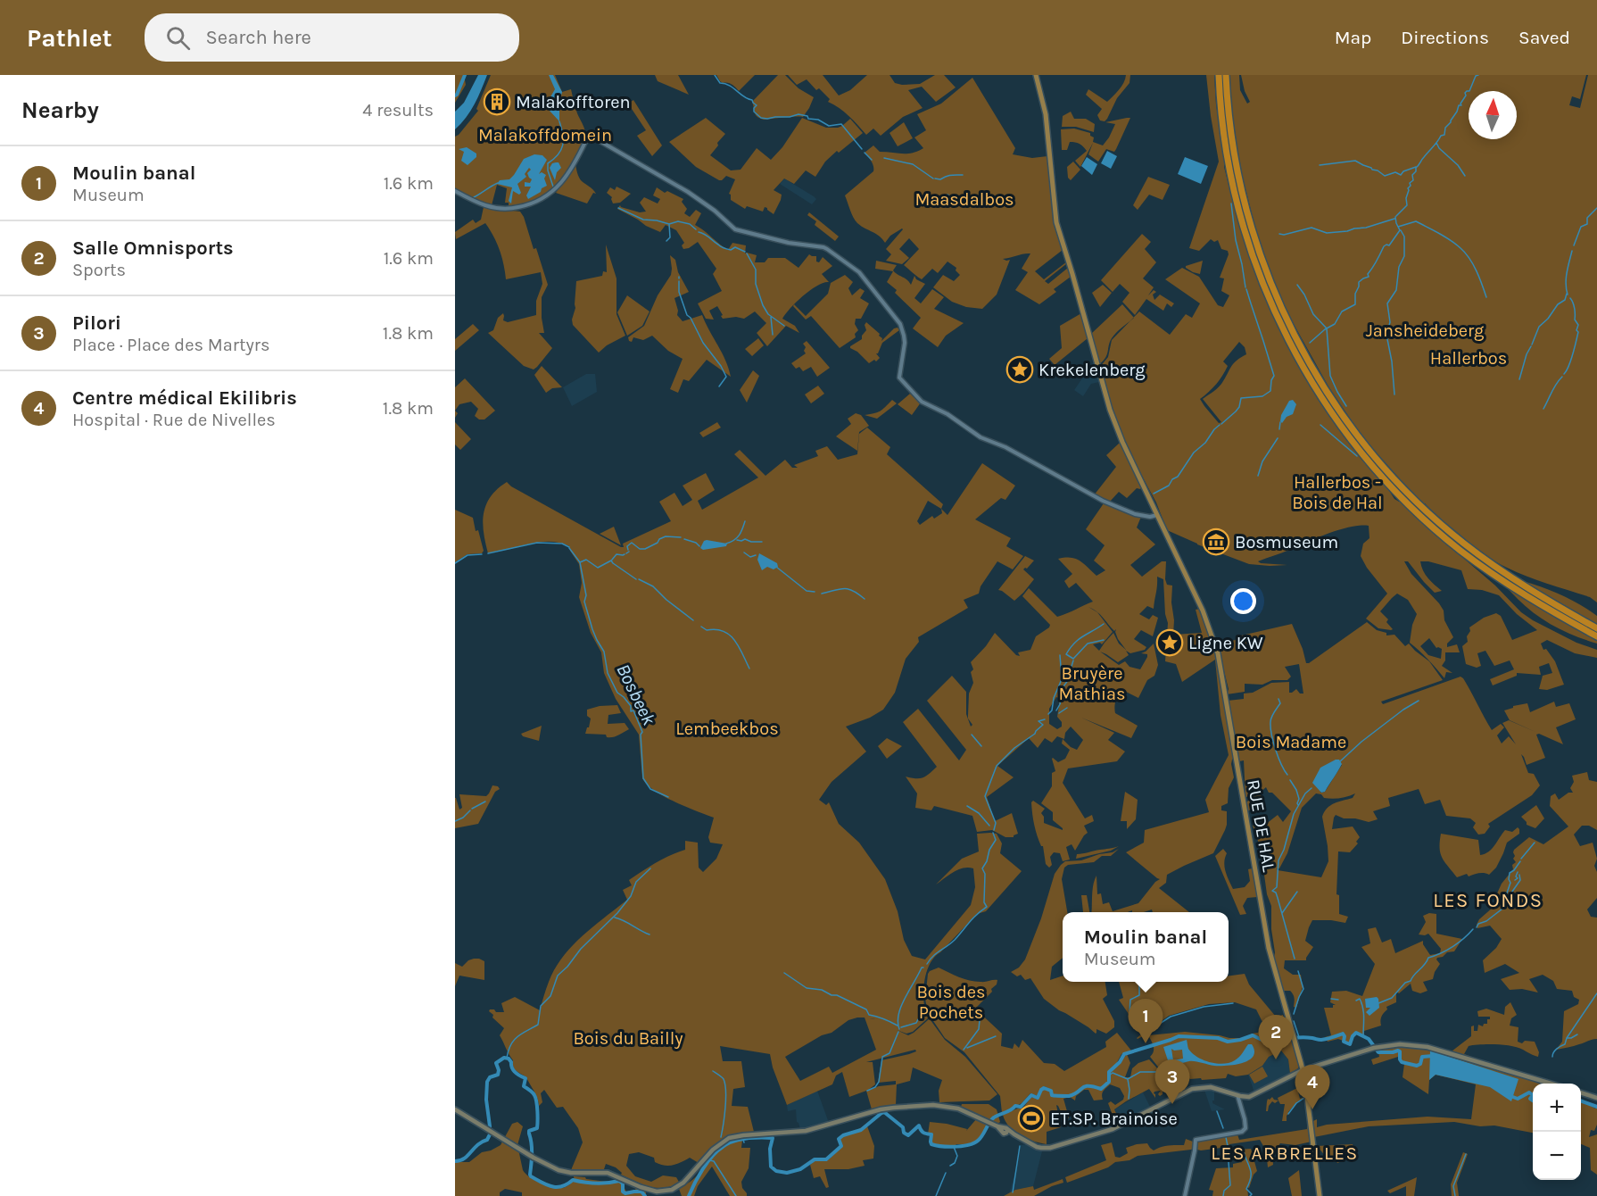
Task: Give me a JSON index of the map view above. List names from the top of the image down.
{
  "streets": {
    "main road": ["RUE DE HAL"]
  },
  "districts": ["LES FONDS", "LES ARBRELLES"],
  "water": ["Bosbeek"],
  "parks": [
    "Malakoffdomein",
    "Maasdalbos",
    "Jansheideberg",
    "Hallerbos",
    "Hallerbos - Bois de Hal",
    "Bruyère Mathias",
    "Lembeekbos",
    "Bois Madame",
    "Bois des Pochets",
    "Bois du Bailly"
  ],
  "places": {
    "building": ["Malakofftoren"],
    "place": ["Krekelenberg", "Ligne KW"],
    "museum": ["Bosmuseum"],
    "sports": ["ET.SP. Brainoise"]
  },
  "north": "top",
  "page": {
    "header": "Pathlet",
    "search": "Search here",
    "nav": ["Map", "Directions", "Saved"],
    "heading": ["Nearby", "4 results"],
    "list": [
      {
        "mark": "1",
        "name": "Moulin banal",
        "note": "Museum",
        "value": "1.6 km"
      },
      {
        "mark": "2",
        "name": "Salle Omnisports",
        "note": "Sports",
        "value": "1.6 km"
      },
      {
        "mark": "3",
        "name": "Pilori",
        "note": "Place · Place des Martyrs",
        "value": "1.8 km"
      },
      {
        "mark": "4",
        "name": "Centre médical Ekilibris",
        "note": "Hospital · Rue de Nivelles",
        "value": "1.8 km"
      }
    ],
    "popup": ["Moulin banal", "Museum"],
    "pins": [
      "1",
      "2",
      "3",
      "4"
    ],
    "map_buttons": ["+", "−"]
  }
}
